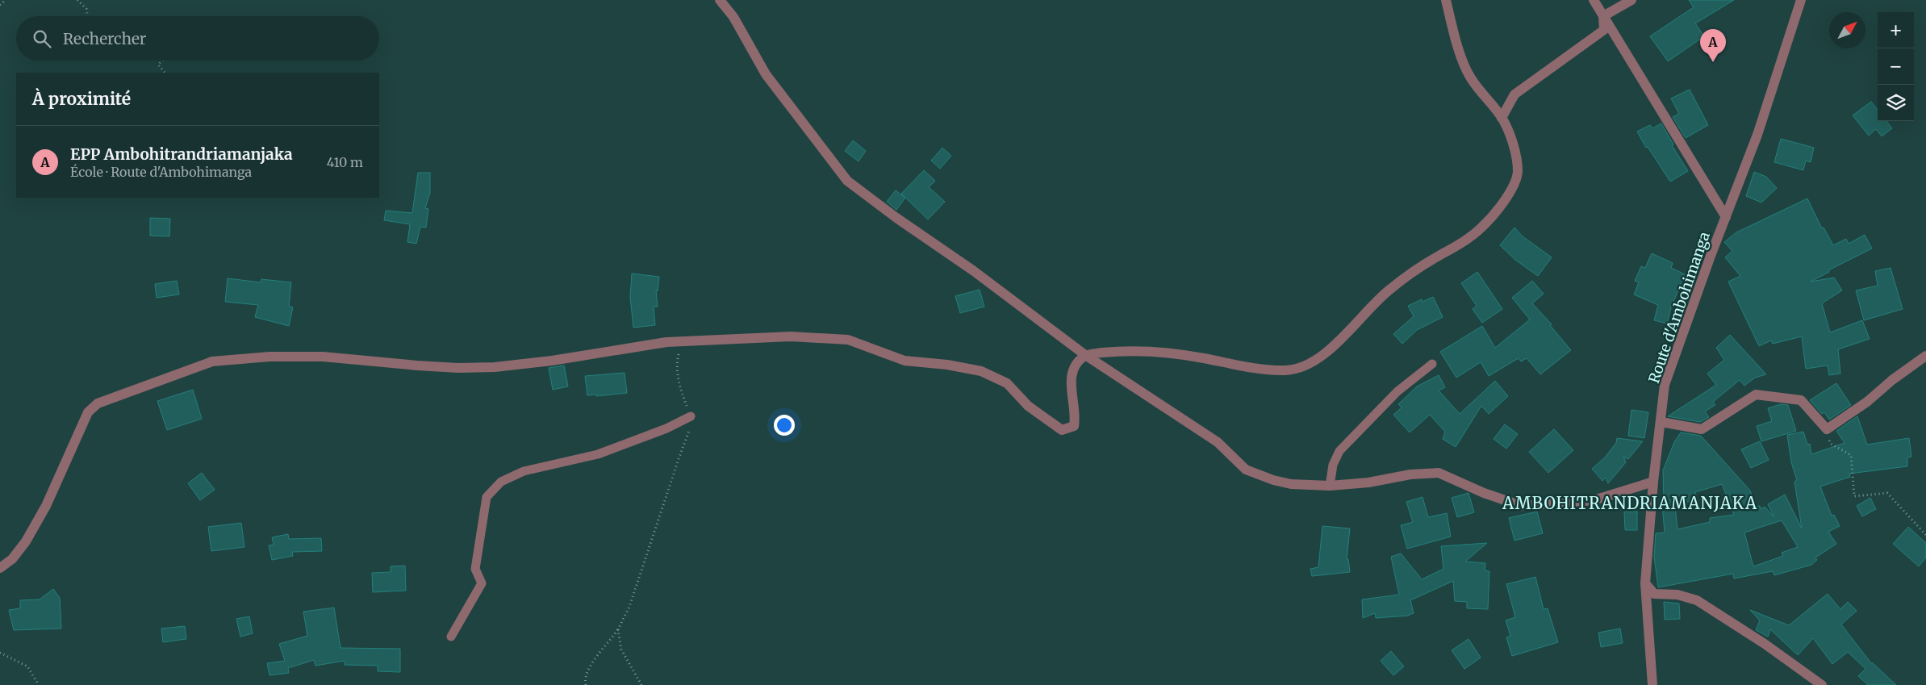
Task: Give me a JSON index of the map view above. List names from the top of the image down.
{
  "streets": {
    "street": ["Route d'Ambohimanga"]
  },
  "districts": ["AMBOHITRANDRIAMANJAKA"],
  "north": "top right",
  "page": {
    "map_buttons": ["+", "−"],
    "search": "Rechercher",
    "pins": "A",
    "heading": "À proximité",
    "list": [
      {
        "mark": "A",
        "name": "EPP Ambohitrandriamanjaka",
        "note": "École · Route d'Ambohimanga",
        "value": "410 m"
      }
    ]
  }
}
